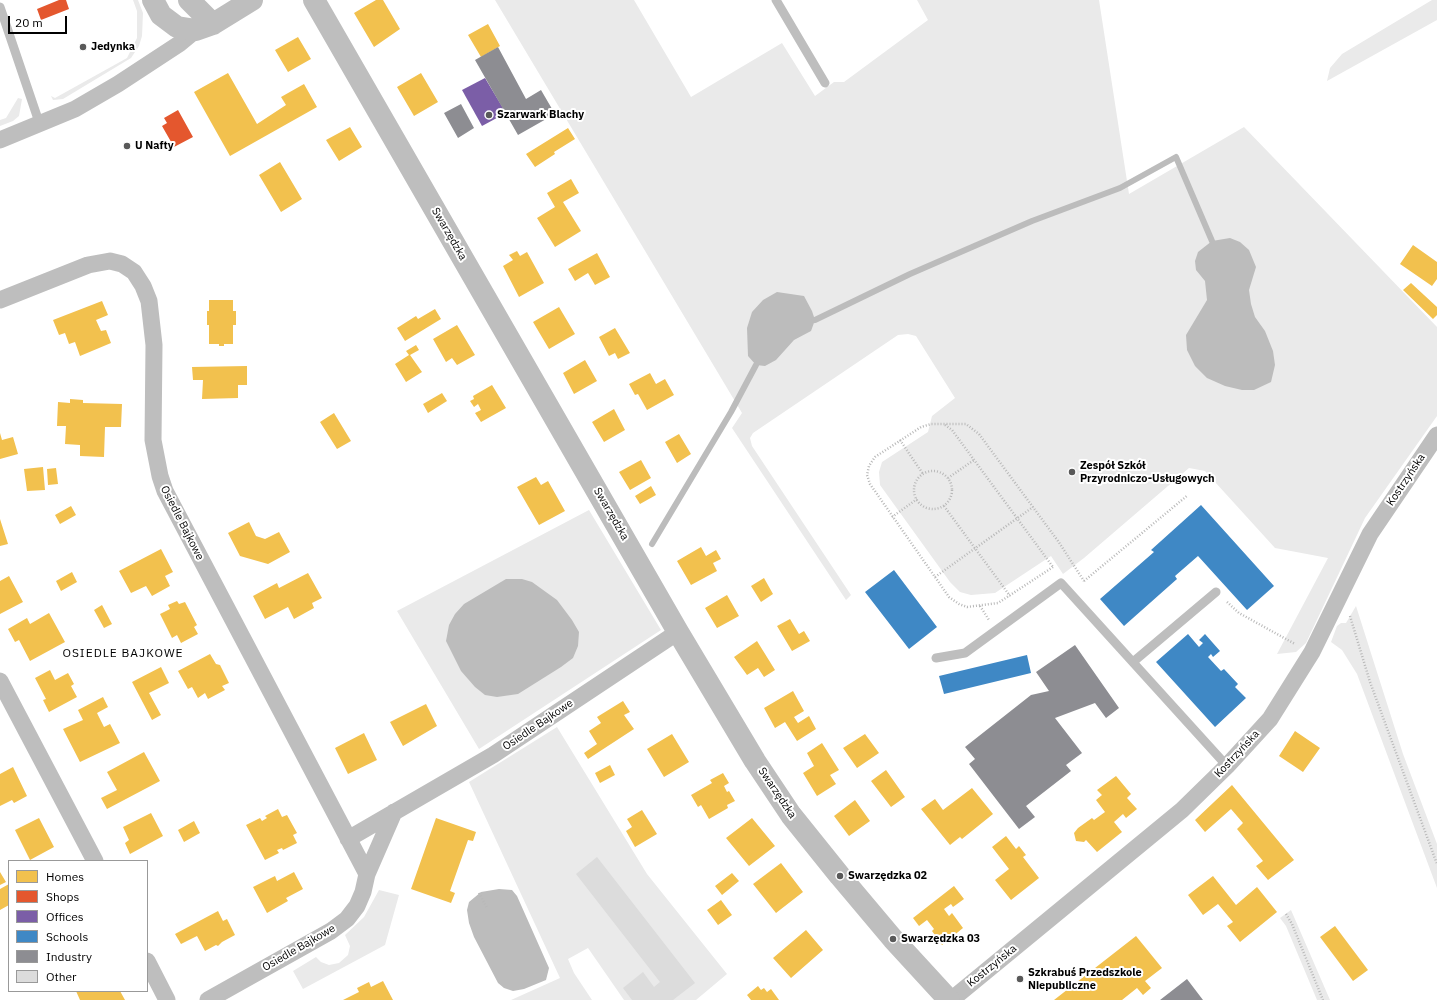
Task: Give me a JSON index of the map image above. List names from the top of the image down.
{
  "streets": {
    "street": ["Swarzędzka", "Kostrzyńska", "Osiedle Bajkowe"]
  },
  "crossings": [
    ["Swarzędzka", "Kostrzyńska"],
    ["Swarzędzka", "Osiedle Bajkowe"]
  ],
  "districts": ["OSIEDLE BAJKOWE"],
  "places": [
    "Jedynka",
    "Szarwark Blachy",
    "U Nafty",
    "Zespół Szkół Przyrodniczo-Usługowych",
    "Swarzędzka 02",
    "Swarzędzka 03",
    "Szkrabuś Przedszkole Niepubliczne"
  ],
  "legend": [
    "Homes",
    "Shops",
    "Offices",
    "Schools",
    "Industry",
    "Other"
  ],
  "scale_bar": "20 m"
}
